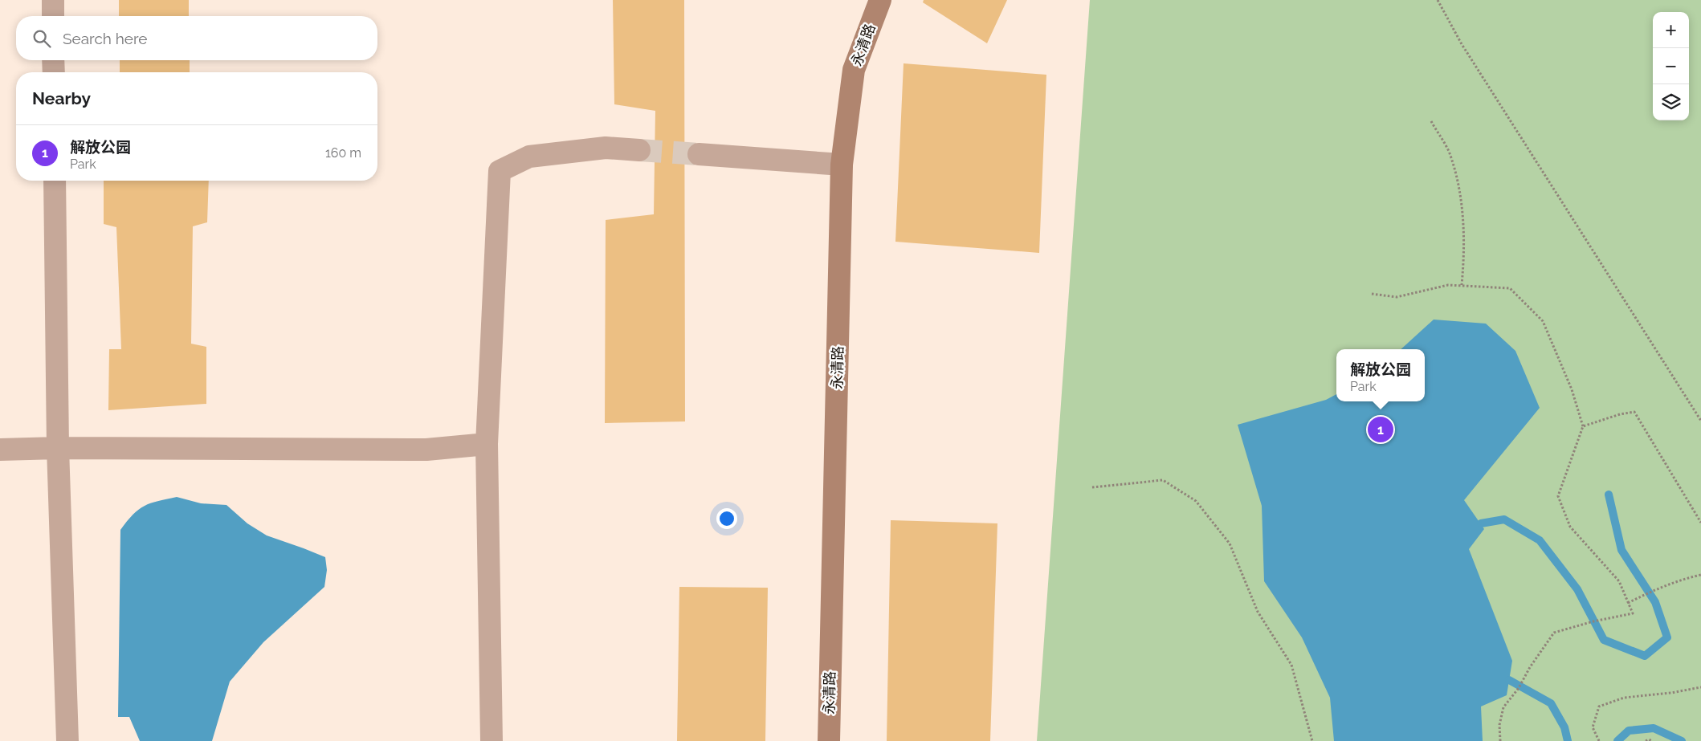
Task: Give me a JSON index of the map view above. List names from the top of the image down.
{
  "streets": {
    "street": ["永清路"]
  },
  "page": {
    "map_buttons": ["+", "−"],
    "search": "Search here",
    "heading": "Nearby",
    "list": [
      {
        "mark": "1",
        "name": "解放公园",
        "note": "Park",
        "value": "160 m"
      }
    ],
    "popup": ["解放公园", "Park"],
    "pins": "1"
  }
}
